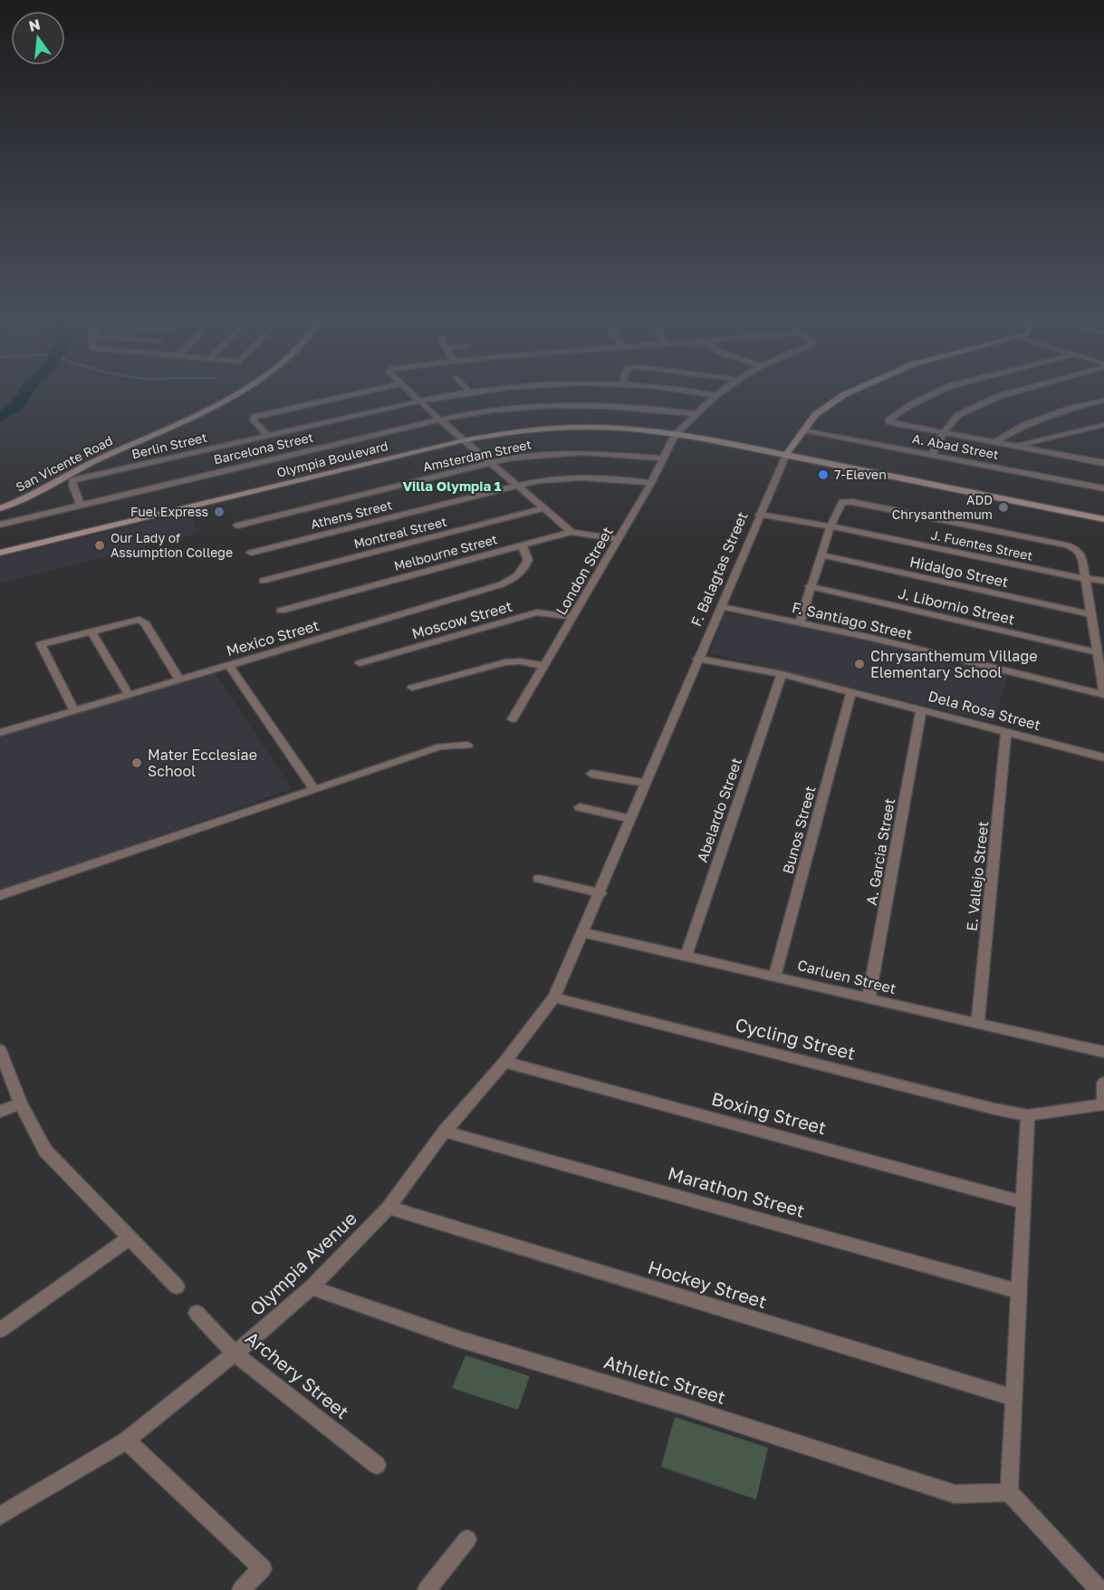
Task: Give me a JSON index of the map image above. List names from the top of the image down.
{
  "streets": {
    "main road": ["Olympia Boulevard", "San Vicente Road", "F. Balagtas Street"],
    "street": [
      "Berlin Street",
      "A. Abad Street",
      "Barcelona Street",
      "Amsterdam Street",
      "Athens Street",
      "Montreal Street",
      "J. Fuentes Street",
      "Melbourne Street",
      "London Street",
      "Hidalgo Street",
      "J. Libornio Street",
      "Moscow Street",
      "F. Santiago Street",
      "Mexico Street",
      "Dela Rosa Street",
      "Abelardo Street",
      "Bunos Street",
      "A. Garcia Street",
      "E. Vallejo Street",
      "Carluen Street",
      "Cycling Street",
      "Boxing Street",
      "Marathon Street",
      "Olympia Avenue",
      "Hockey Street",
      "Archery Street",
      "Athletic Street"
    ]
  },
  "crossings": [
    ["Berlin Street", "Barcelona Street"],
    ["Berlin Street", "London Street"],
    ["A. Abad Street", "F. Balagtas Street"],
    ["Barcelona Street", "London Street"],
    ["Amsterdam Street", "London Street"],
    ["Olympia Boulevard", "F. Balagtas Street"],
    ["Olympia Boulevard", "London Street"],
    ["Athens Street", "London Street"],
    ["J. Fuentes Street", "F. Balagtas Street"],
    ["Melbourne Street", "London Street"],
    ["Melbourne Street", "Mexico Street"],
    ["F. Balagtas Street", "F. Santiago Street"],
    ["F. Balagtas Street", "Dela Rosa Street"],
    ["F. Balagtas Street", "Carluen Street"],
    ["F. Balagtas Street", "Olympia Avenue"],
    ["London Street", "Moscow Street"],
    ["Dela Rosa Street", "Abelardo Street"],
    ["Dela Rosa Street", "Bunos Street"],
    ["Dela Rosa Street", "A. Garcia Street"],
    ["Dela Rosa Street", "E. Vallejo Street"],
    ["Abelardo Street", "Carluen Street"],
    ["Bunos Street", "Carluen Street"],
    ["A. Garcia Street", "Carluen Street"],
    ["E. Vallejo Street", "Carluen Street"],
    ["Cycling Street", "Olympia Avenue"],
    ["Boxing Street", "Olympia Avenue"],
    ["Marathon Street", "Olympia Avenue"],
    ["Olympia Avenue", "Hockey Street"],
    ["Olympia Avenue", "Archery Street"],
    ["Olympia Avenue", "Athletic Street"]
  ],
  "districts": ["Villa Olympia 1"],
  "places": [
    "7-Eleven",
    "ADD Chrysanthemum",
    "Fuel Express",
    "Our Lady of Assumption College",
    "Chrysanthemum Village Elementary School",
    "Mater Ecclesiae School"
  ],
  "north": "top"
}
